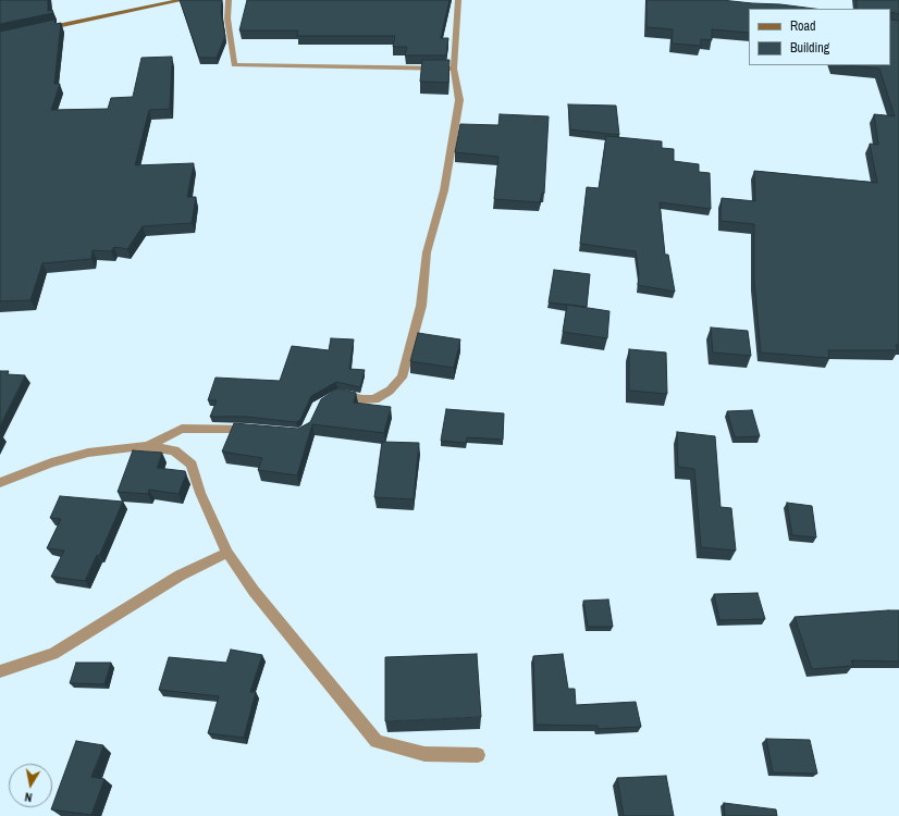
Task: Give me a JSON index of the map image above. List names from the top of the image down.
{
  "legend": ["Road", "Building"],
  "north": "bottom"
}
